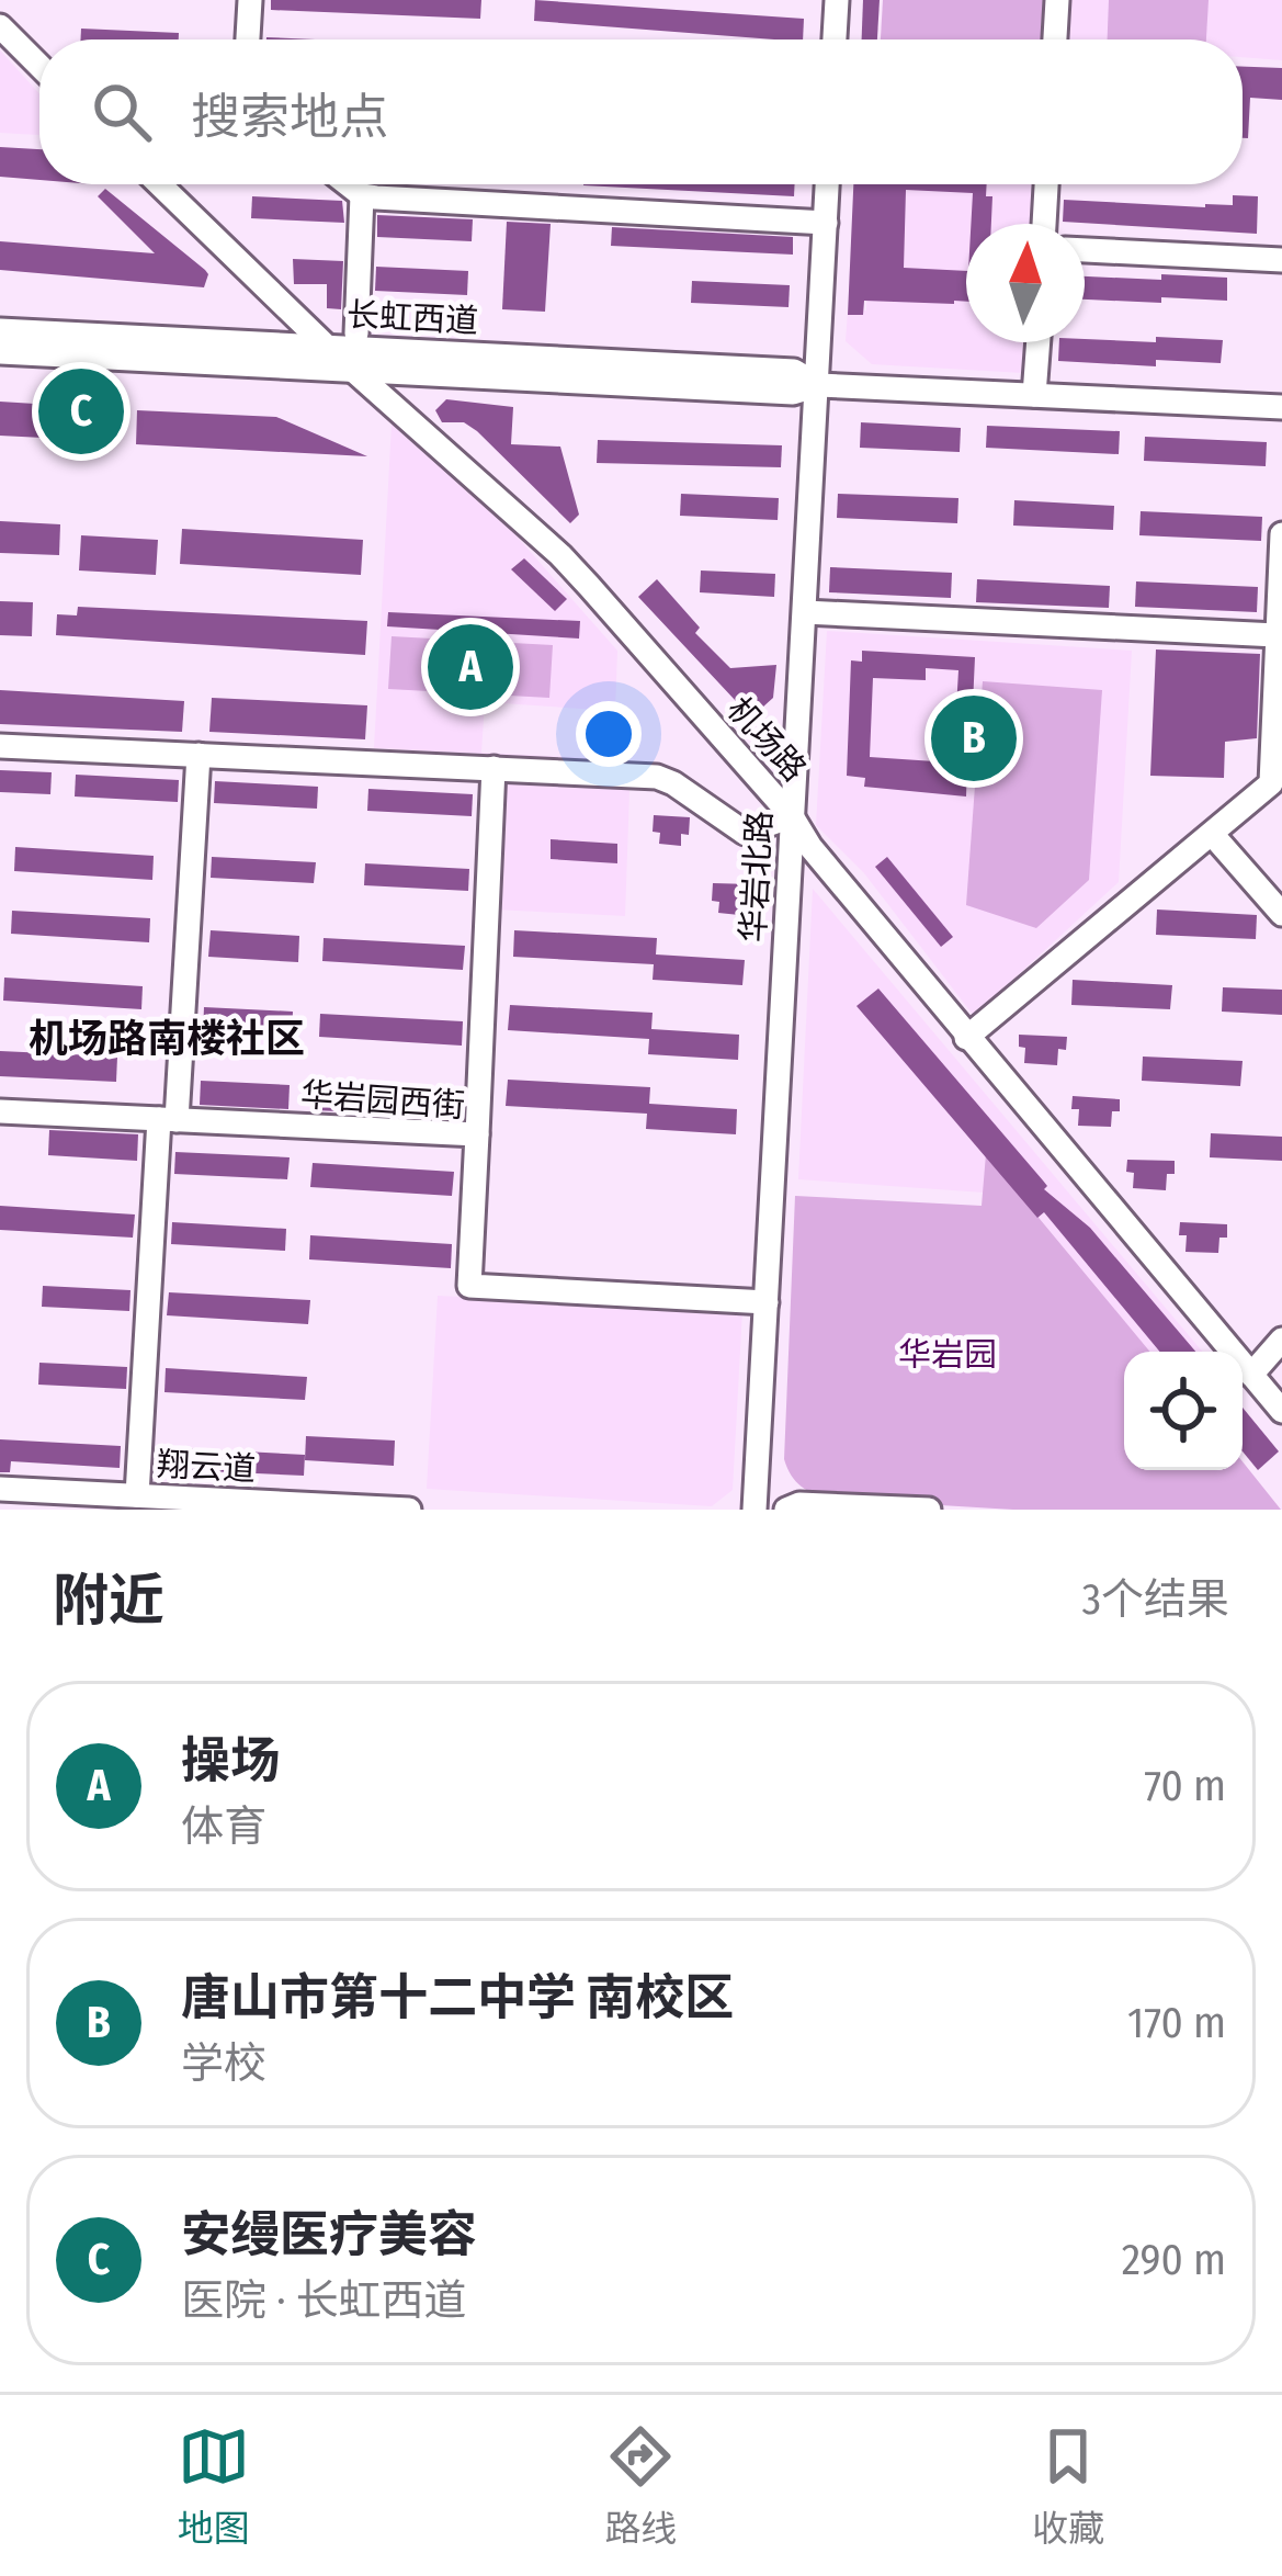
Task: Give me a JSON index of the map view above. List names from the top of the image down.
{
  "streets": {
    "street": [
      "长虹西道",
      "机场路",
      "华岩北路",
      "华岩园西街",
      "翔云道"
    ]
  },
  "crossings": [
    ["长虹西道", "机场路"],
    ["长虹西道", "华岩北路"],
    ["机场路", "华岩北路"],
    ["华岩北路", "华岩园西街"]
  ],
  "districts": ["机场路南楼社区"],
  "parks": ["华岩园"],
  "north": "top",
  "page": {
    "search": "搜索地点",
    "pins": ["C", "A", "B"],
    "heading": ["附近", "3个结果"],
    "list": [
      {
        "mark": "A",
        "name": "操场",
        "note": "体育",
        "value": "70 m"
      },
      {
        "mark": "B",
        "name": "唐山市第十二中学 南校区",
        "note": "学校",
        "value": "170 m"
      },
      {
        "mark": "C",
        "name": "安缦医疗美容",
        "note": "医院 · 长虹西道",
        "value": "290 m"
      }
    ],
    "nav": ["地图", "路线", "收藏"]
  }
}
